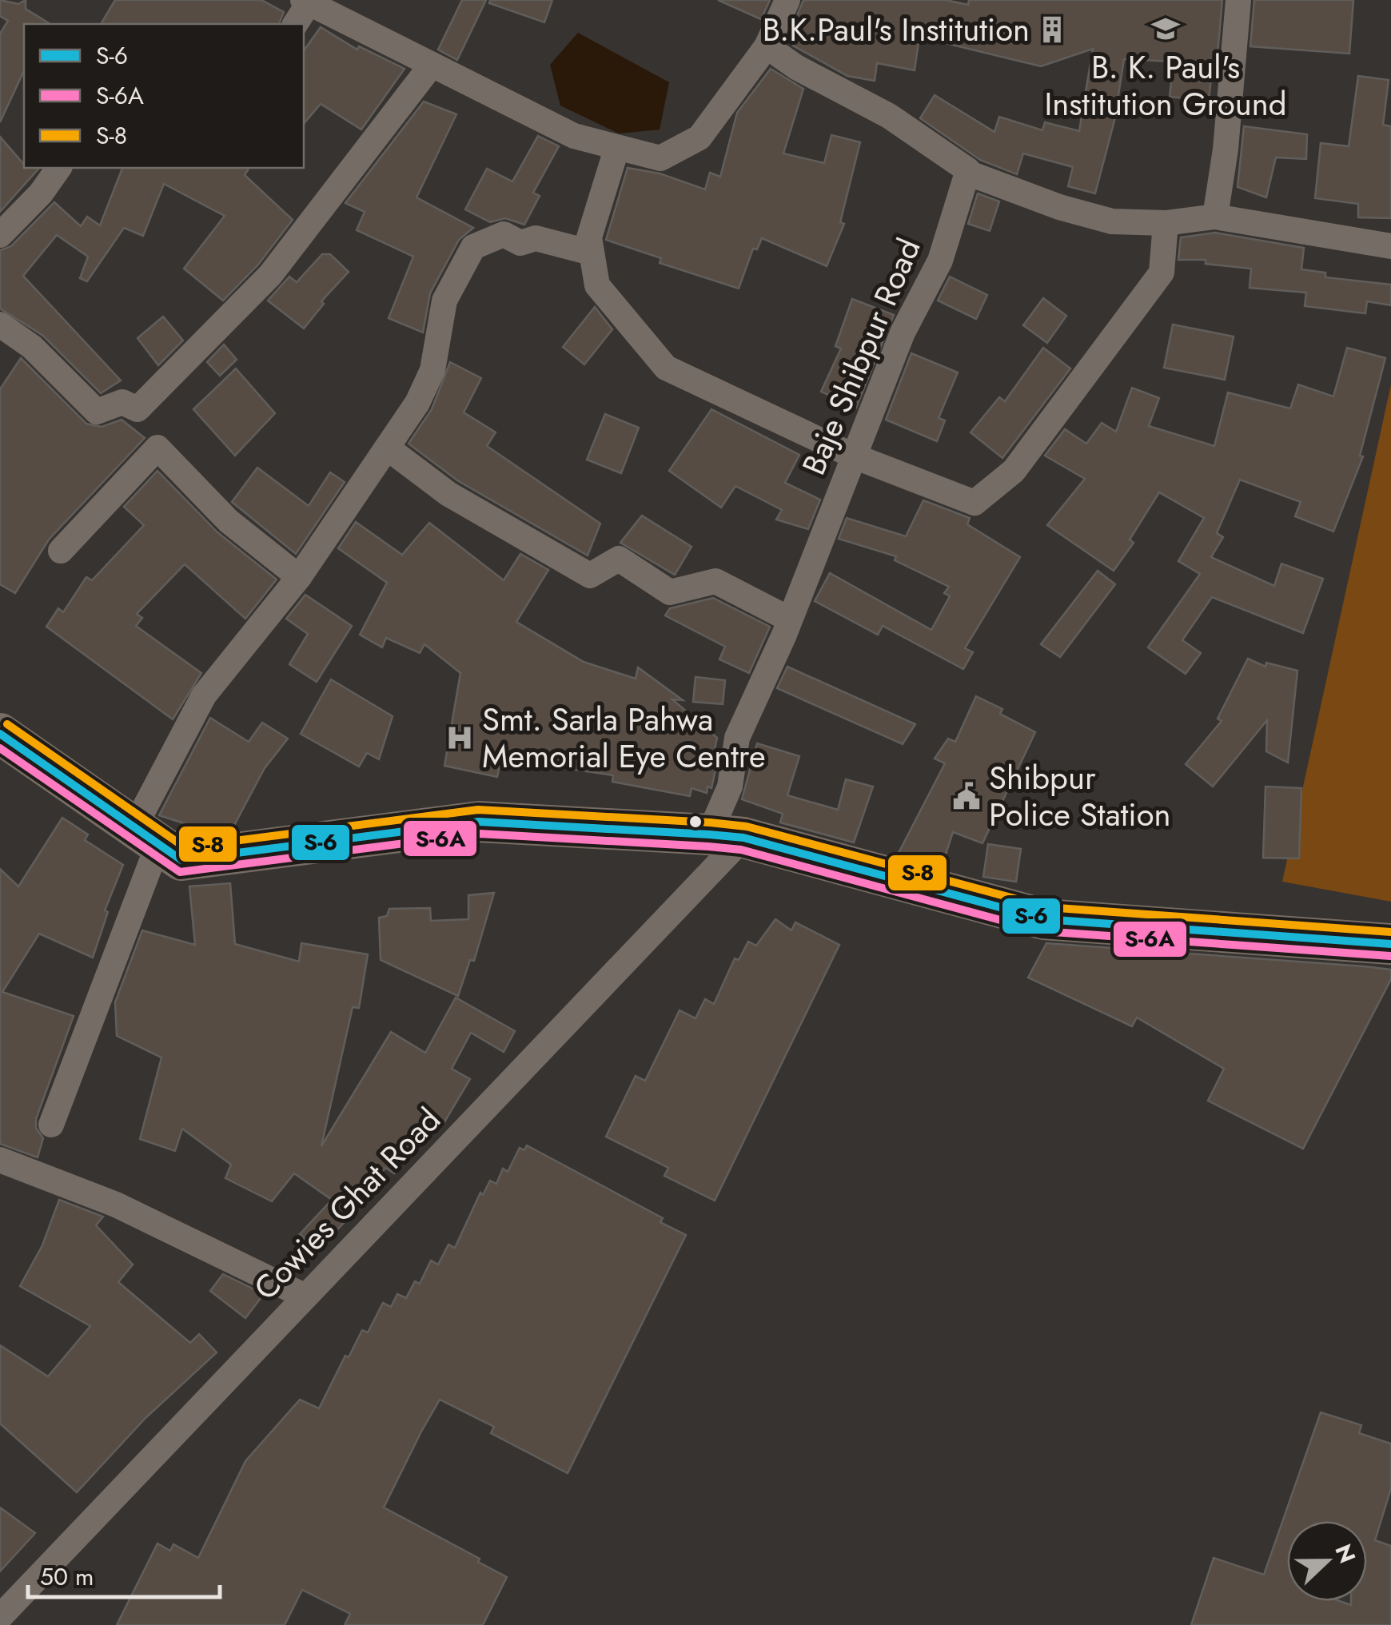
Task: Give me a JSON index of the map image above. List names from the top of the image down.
{
  "streets": {
    "street": ["Baje Shibpur Road", "Cowies Ghat Road"]
  },
  "crossings": [
    ["Baje Shibpur Road", "Cowies Ghat Road"]
  ],
  "places": {
    "school or university": ["B. K. Paul's Institution Ground"],
    "building": ["B.K.Paul's Institution"],
    "hospital": ["Smt. Sarla Pahwa Memorial Eye Centre"],
    "public building": ["Shibpur Police Station"]
  },
  "lines": ["transit line S-8", "transit line S-6", "transit line S-6A"],
  "legend": ["S-6", "S-6A", "S-8"],
  "scale_bar": "50 m",
  "north": "right"
}
